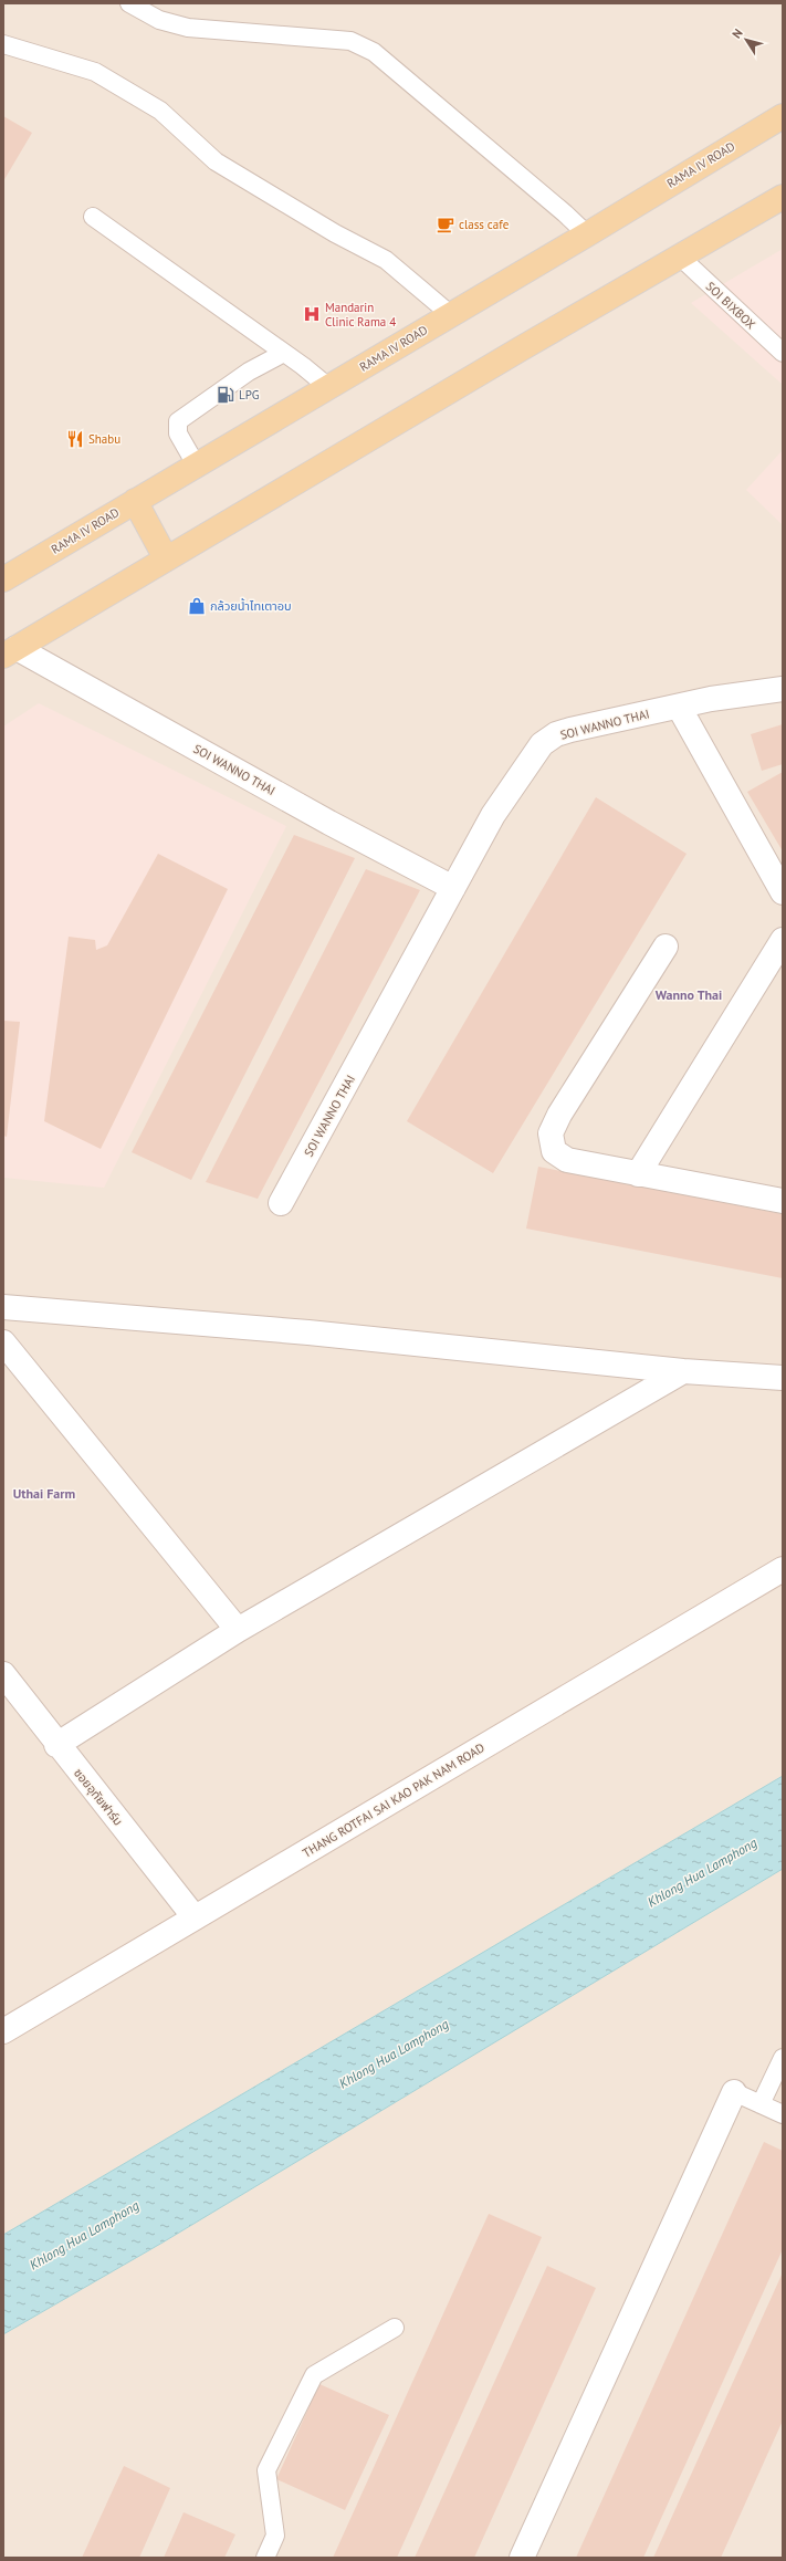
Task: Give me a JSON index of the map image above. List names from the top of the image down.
{
  "streets": {
    "main road": ["RAMA IV ROAD"],
    "street": ["SOI WANNO THAI", "ซอยอุทัยฟาร์ม", "THANG ROTFAI SAI KAO PAK NAM ROAD"],
    "lane": ["SOI BIXBOX"]
  },
  "crossings": [
    ["ซอยอุทัยฟาร์ม", "THANG ROTFAI SAI KAO PAK NAM ROAD"]
  ],
  "districts": ["Wanno Thai", "Uthai Farm"],
  "water": ["Khlong Hua Lamphong"],
  "places": {
    "cafe": ["class cafe"],
    "hospital": ["Mandarin Clinic Rama 4"],
    "fuel station": ["LPG"],
    "restaurant": ["Shabu"],
    "shop": ["กล้วยน้ำไทเตาอบ"]
  },
  "north": "top left"
}
